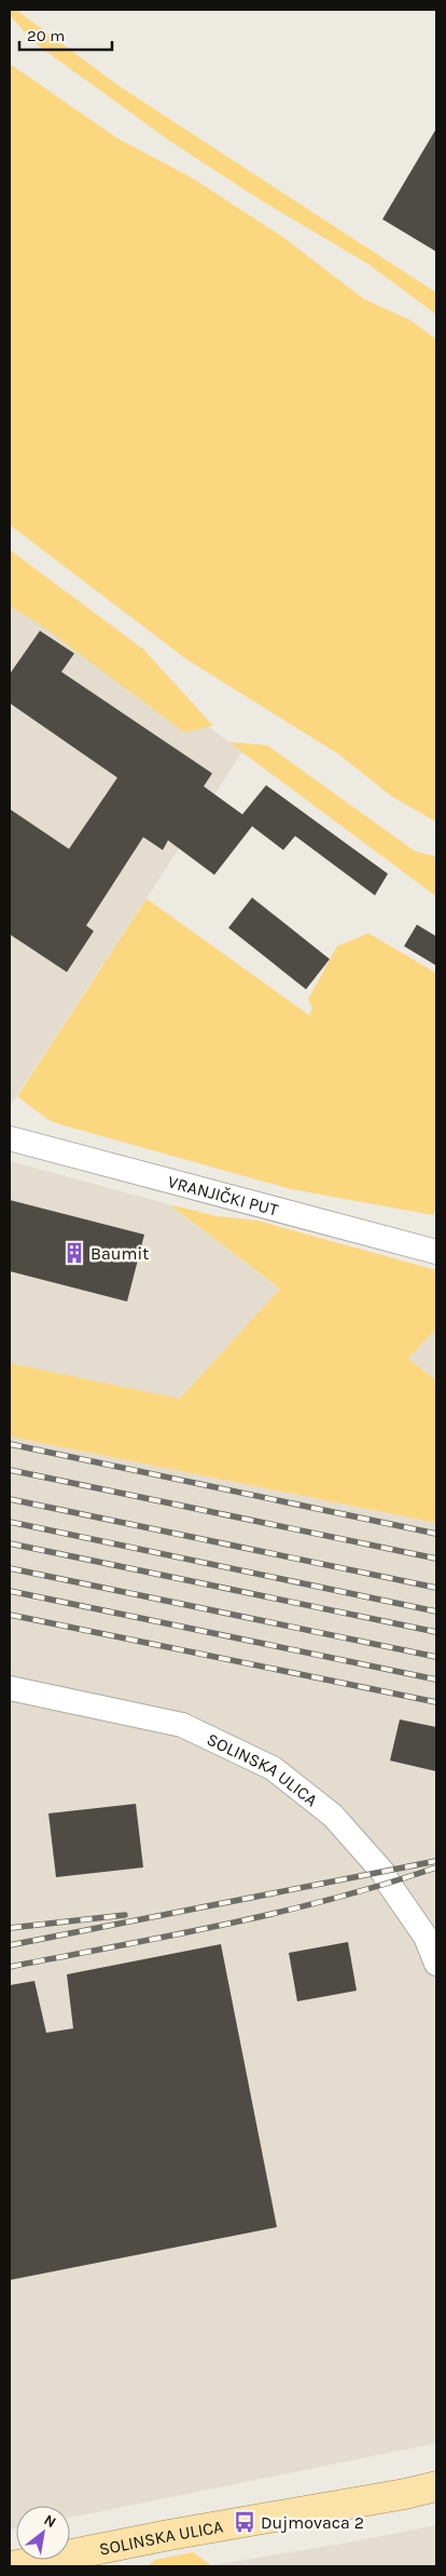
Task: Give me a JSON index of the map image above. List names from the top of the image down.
{
  "streets": {
    "main road": ["SOLINSKA ULICA"],
    "street": ["VRANJIČKI PUT"]
  },
  "places": {
    "building": ["Baumit"],
    "bus stop": ["Dujmovaca 2"]
  },
  "scale_bar": "20 m",
  "north": "top right"
}
